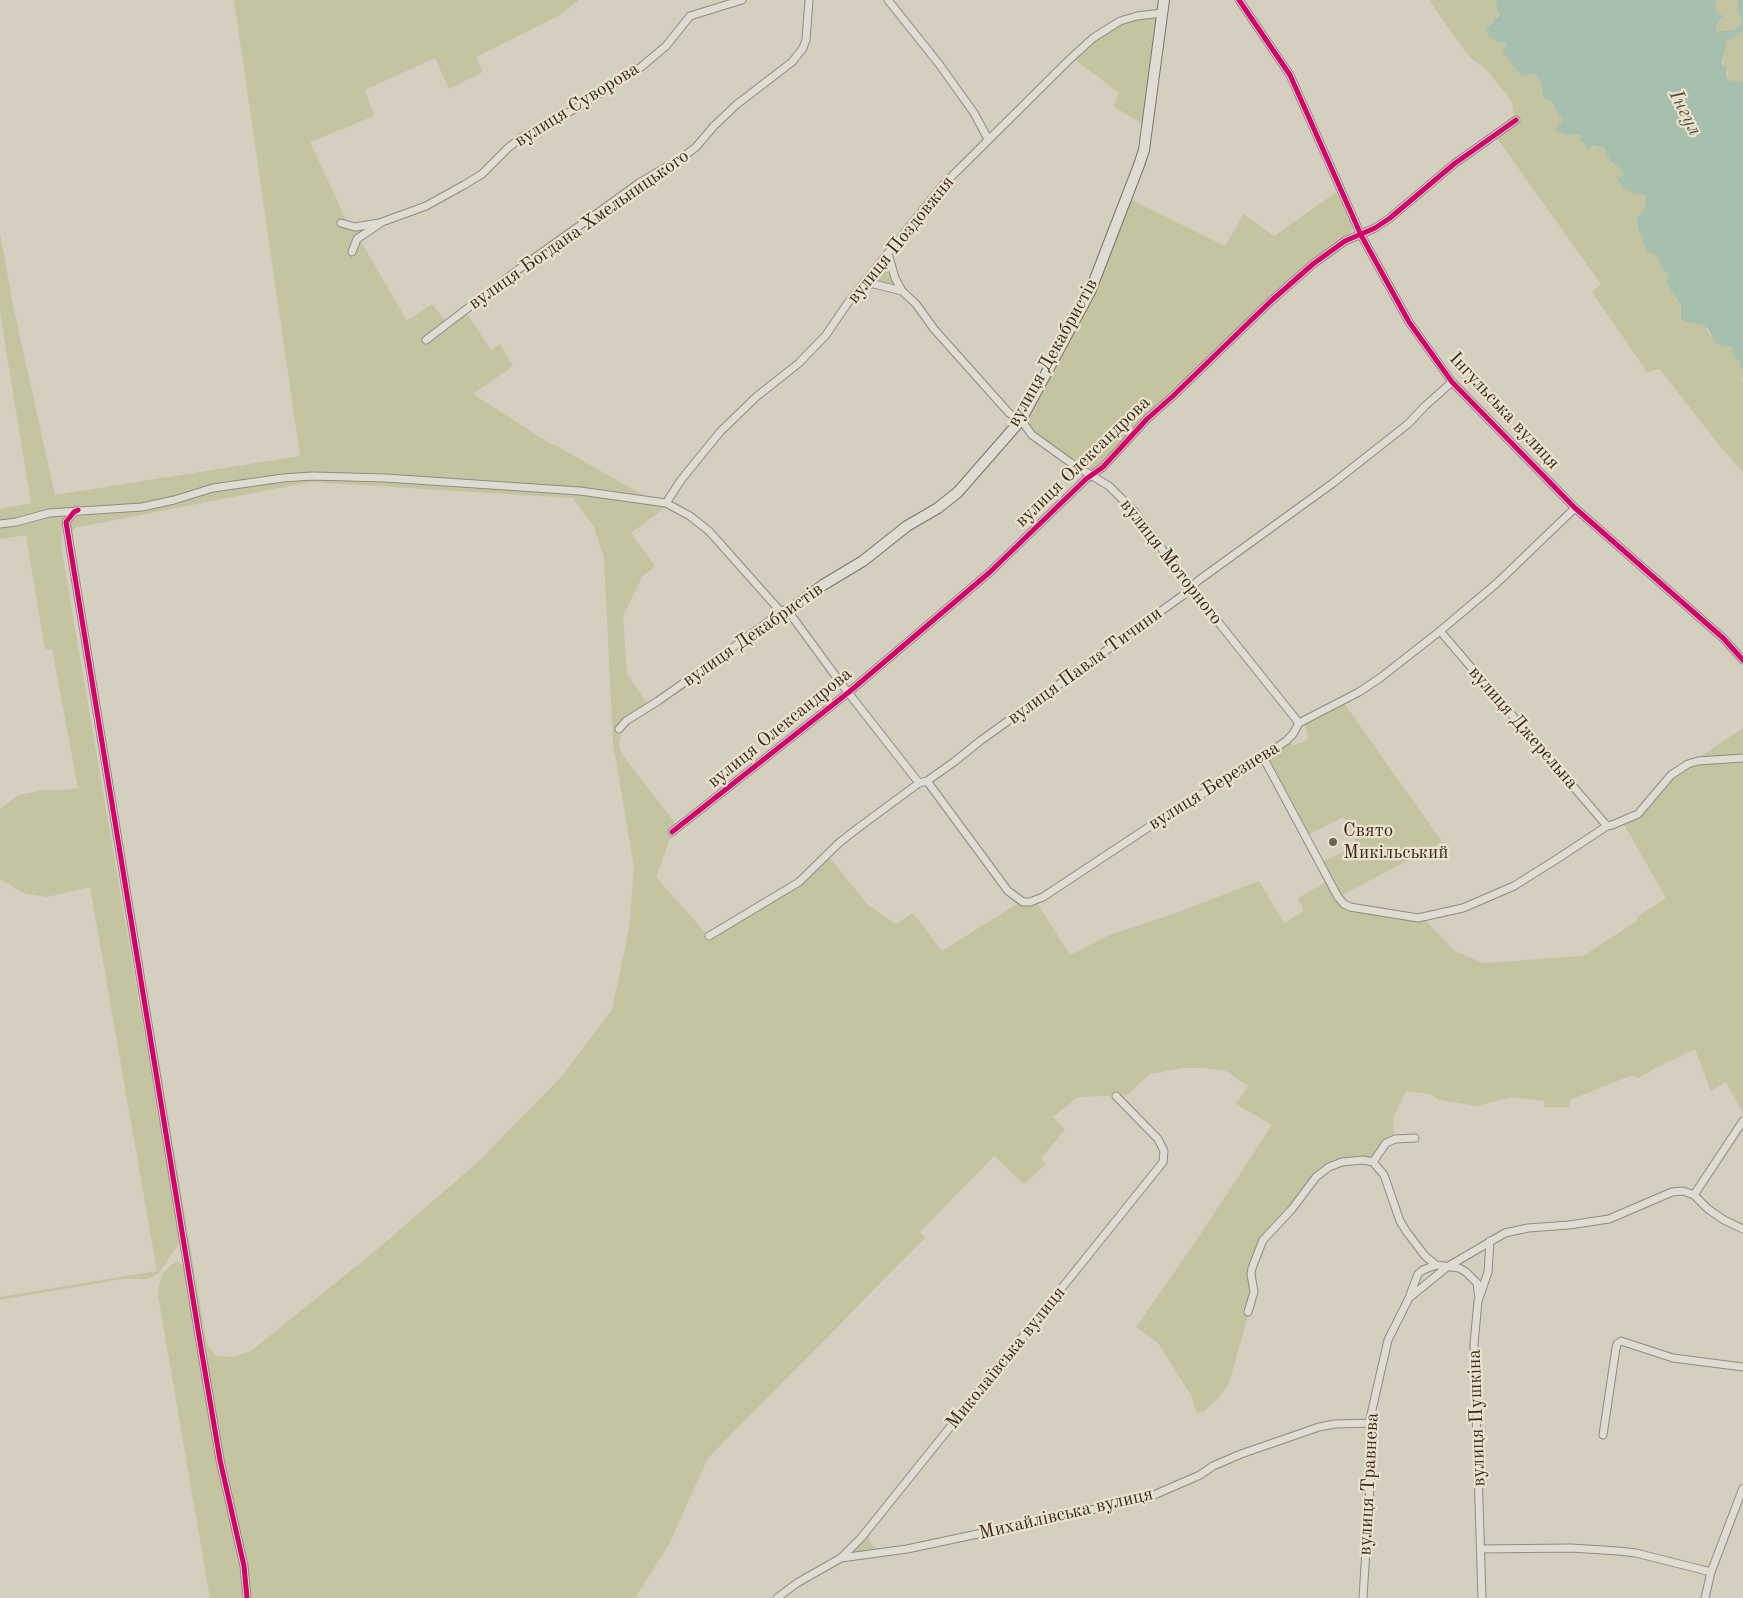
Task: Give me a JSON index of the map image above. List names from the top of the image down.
{
  "streets": {
    "street": [
      "вулиця Суворова",
      "вулиця Богдана Хмельницького",
      "вулиця Поздовжня",
      "вулиця Декабристів",
      "Інгульська вулиця",
      "вулиця Олександрова",
      "вулиця Моторного",
      "вулиця Павла Тичини",
      "вулиця Джерельна",
      "вулиця Березнева",
      "Миколаївська вулиця",
      "вулиця Пушкіна",
      "вулиця Травнева",
      "Михайлівська вулиця"
    ]
  },
  "crossings": [
    ["вулиця Поздовжня", "вулиця Декабристів"],
    ["вулиця Поздовжня", "вулиця Моторного"],
    ["вулиця Декабристів", "вулиця Моторного"],
    ["Інгульська вулиця", "вулиця Олександрова"],
    ["Інгульська вулиця", "вулиця Павла Тичини"],
    ["Інгульська вулиця", "вулиця Березнева"],
    ["вулиця Олександрова", "вулиця Моторного"],
    ["вулиця Моторного", "вулиця Павла Тичини"],
    ["вулиця Моторного", "вулиця Березнева"],
    ["вулиця Павла Тичини", "вулиця Березнева"],
    ["вулиця Джерельна", "вулиця Березнева"],
    ["Миколаївська вулиця", "Михайлівська вулиця"],
    ["вулиця Пушкіна", "вулиця Травнева"],
    ["вулиця Травнева", "Михайлівська вулиця"]
  ],
  "water": ["Інгул"],
  "places": ["Свято Микільський"]
}
